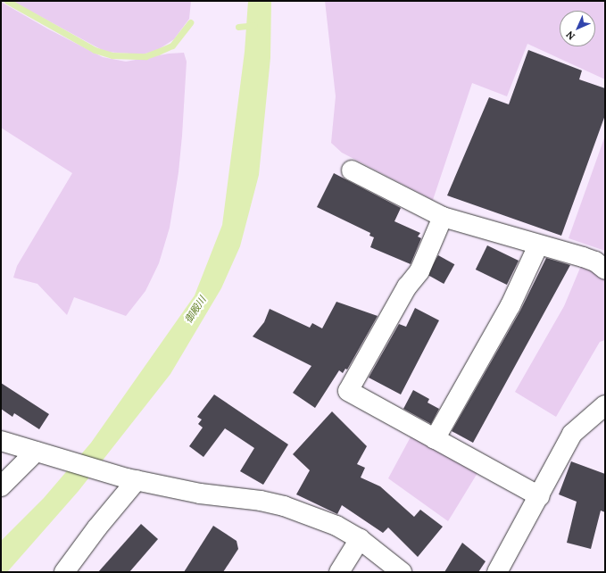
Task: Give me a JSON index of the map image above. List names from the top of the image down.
{
  "water": ["御殿川"],
  "north": "bottom left"
}
